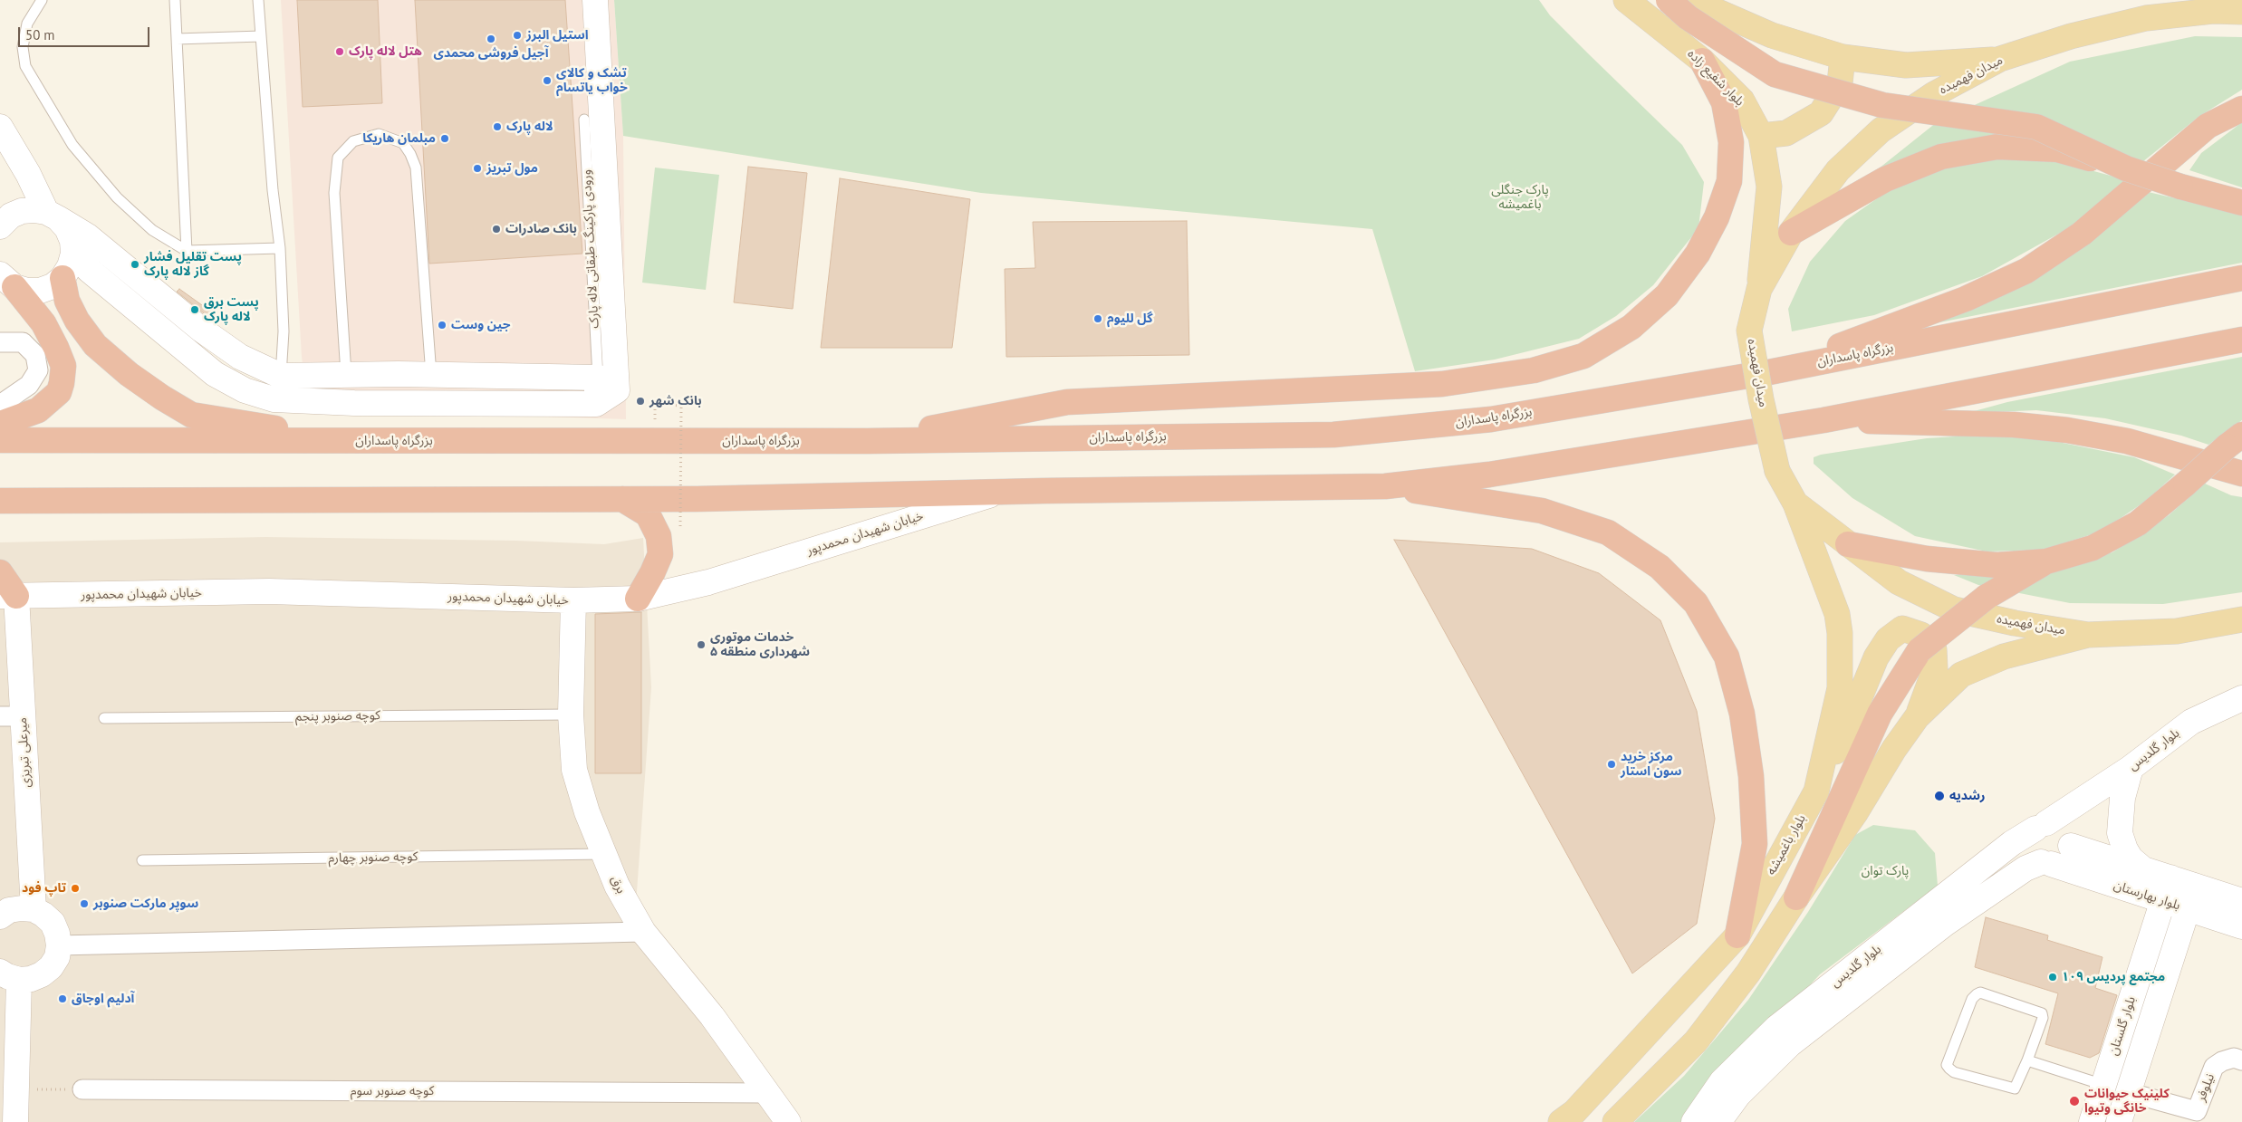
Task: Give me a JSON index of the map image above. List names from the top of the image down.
{
  "streets": {
    "highway": ["بزرگراه پاسداران"],
    "main road": ["میدان فهمیده", "بلوار شفیع زاده", "بلوار باغمیشه"],
    "street": [
      "خیابان شهیدان محمدپور",
      "بلوار گلدیس",
      "میرعلی تبریزی",
      "برق",
      "بلوار بهارستان",
      "بلوار گلستان",
      "نیلوفر",
      "کوچه صنوبر سوم"
    ],
    "lane": ["ورودی پارکینگ طبقاتی لاله پارک", "کوچه صنوبر پنجم", "کوچه صنوبر چهارم"]
  },
  "crossings": [
    ["میدان فهمیده", "بلوار شفیع زاده"],
    ["میدان فهمیده", "بلوار باغمیشه"],
    ["خیابان شهیدان محمدپور", "میرعلی تبریزی"],
    ["خیابان شهیدان محمدپور", "برق"],
    ["کوچه صنوبر پنجم", "برق"],
    ["بلوار گلدیس", "بلوار بهارستان"],
    ["کوچه صنوبر چهارم", "برق"],
    ["برق", "کوچه صنوبر سوم"],
    ["بلوار بهارستان", "بلوار گلستان"],
    ["بلوار گلستان", "نیلوفر"]
  ],
  "parks": ["پارک جنگلی باغمیشه", "پارک توان"],
  "places": [
    "استیل البرز",
    "آجیل فروشی محمدی",
    "هتل لاله پارک",
    "تشک و کالای خواب یاتسام",
    "لاله پارک",
    "مبلمان هاریکا",
    "مول تبریز",
    "بانک صادرات",
    "پست تقلیل فشار گاز لاله پارک",
    "پست برق لاله پارک",
    "گل للیوم",
    "جین وست",
    "بانک شهر",
    "خدمات موتوری شهرداری منطقه ۵",
    "مرکز خرید سون استار",
    "رشدیه",
    "تاپ فود",
    "سوپر مارکت صنوبر",
    "مجتمع پردیس ۱۰۹",
    "آدلیم اوجاق",
    "کلینیک حیوانات خانگی وتیوا"
  ],
  "scale_bar": "50 m"
}
